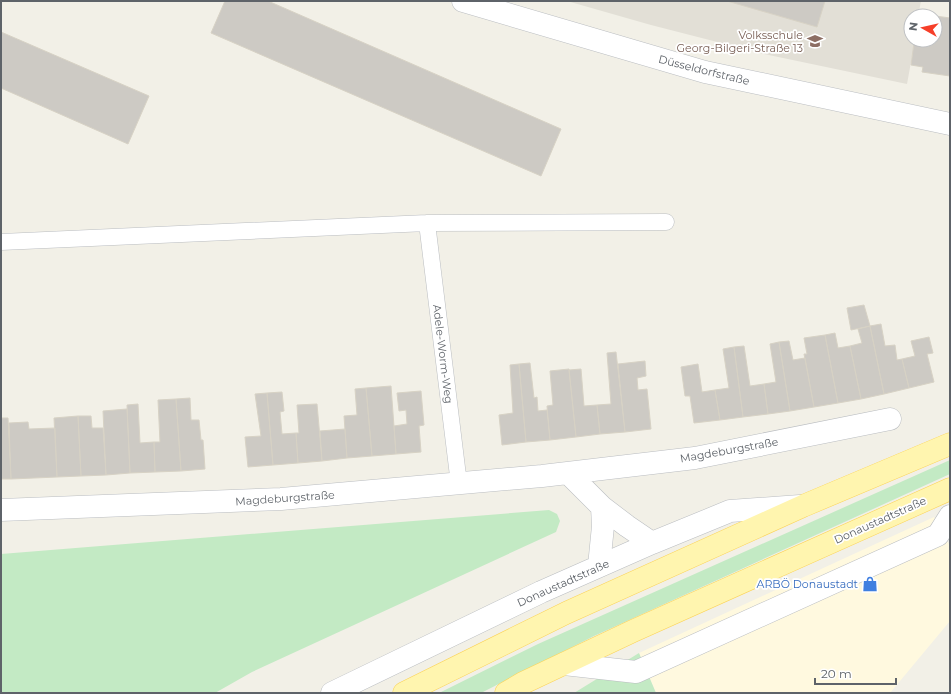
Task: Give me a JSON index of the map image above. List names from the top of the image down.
{
  "streets": {
    "main road": ["Donaustadtstraße"],
    "street": ["Düsseldorfstraße", "Magdeburgstraße"],
    "lane": ["Adele-Worm-Weg"]
  },
  "crossings": [
    ["Adele-Worm-Weg", "Magdeburgstraße"]
  ],
  "places": {
    "school or university": ["Volksschule Georg-Bilgeri-Straße 13"],
    "shop": ["ARBÖ Donaustadt"]
  },
  "scale_bar": "20 m",
  "north": "left"
}
